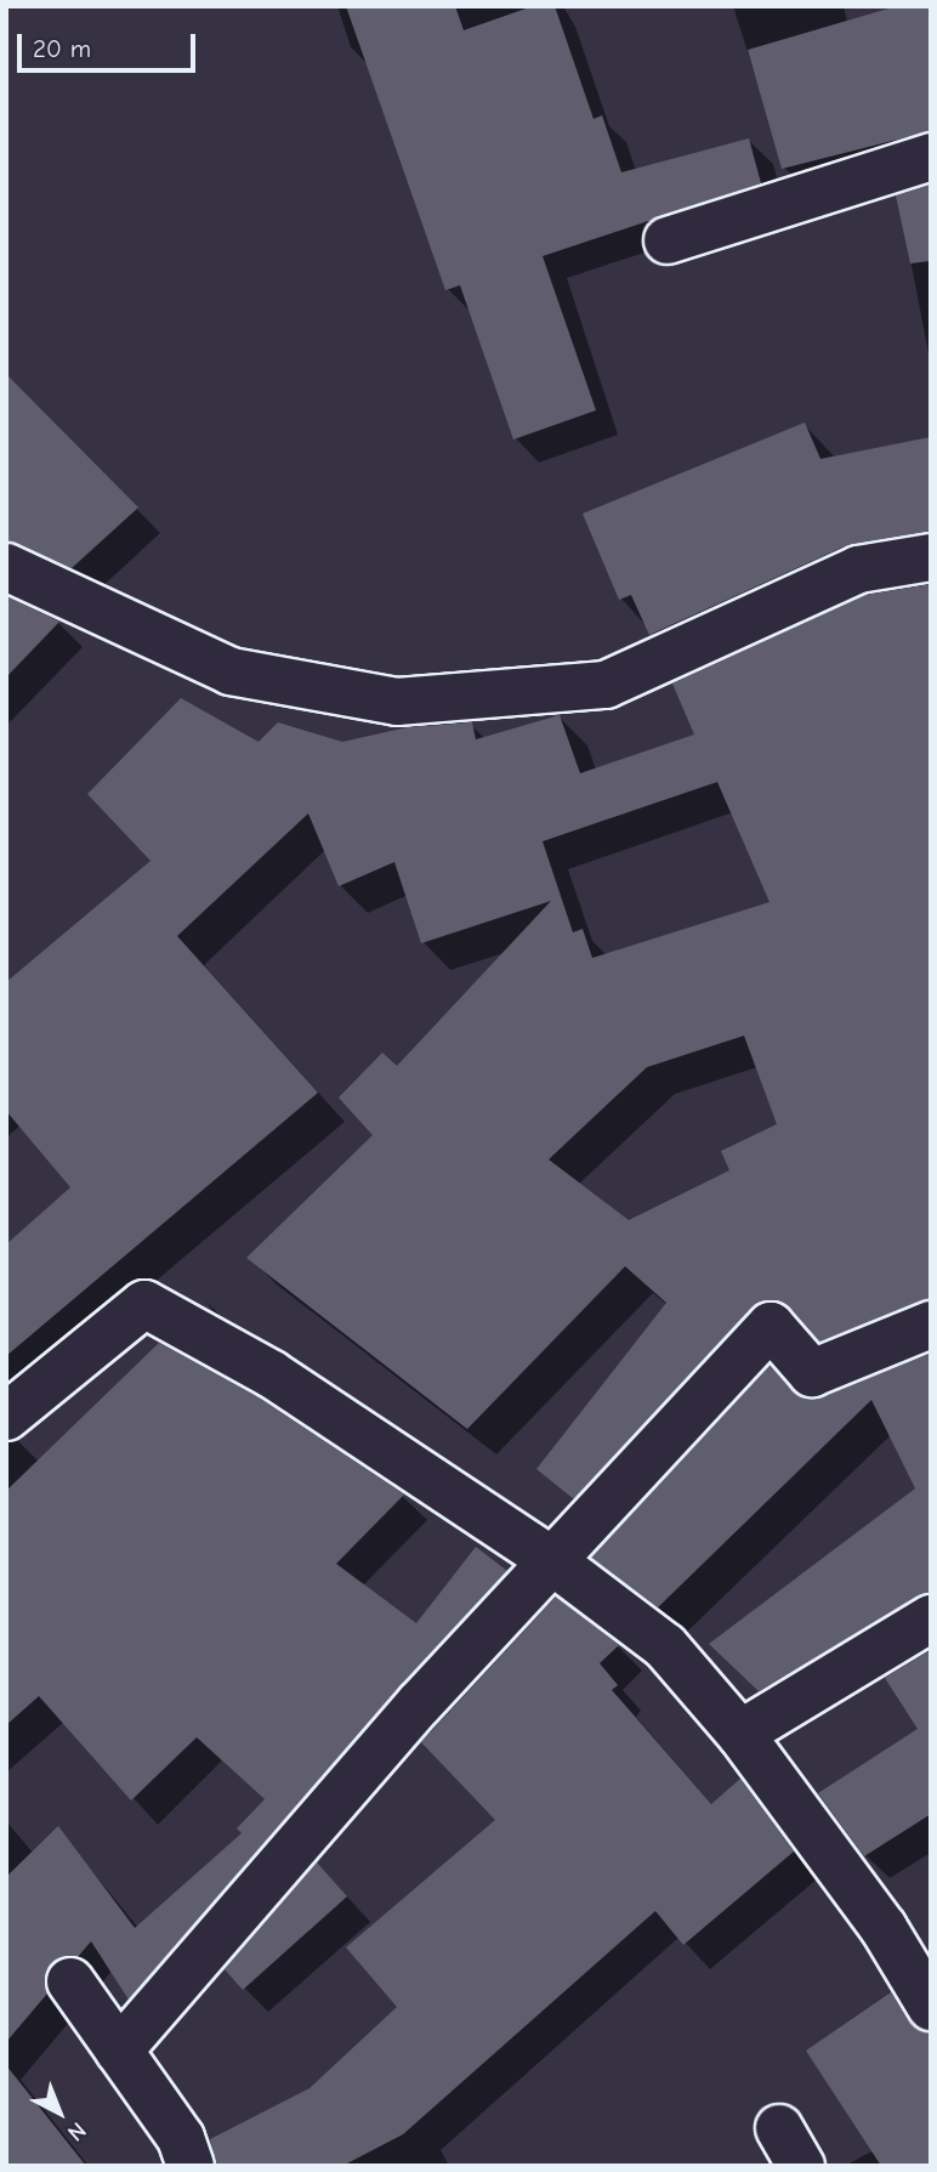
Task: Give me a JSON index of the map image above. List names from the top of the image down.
{
  "scale_bar": "20 m",
  "north": "bottom right"
}
